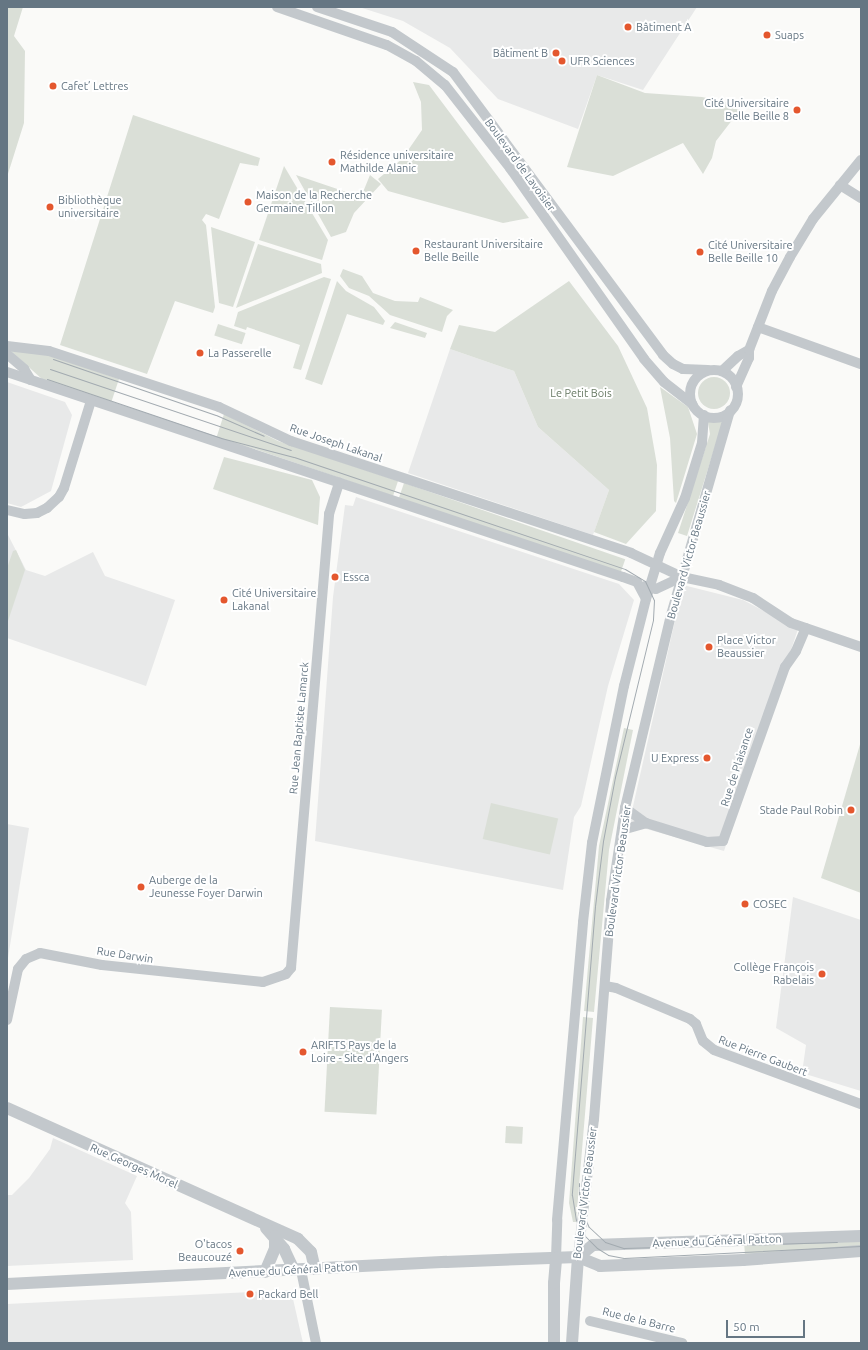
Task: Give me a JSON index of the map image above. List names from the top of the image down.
{
  "streets": {
    "street": [
      "Boulevard de Lavoisier",
      "Rue Joseph Lakanal",
      "Boulevard Victor Beaussier",
      "Rue Jean Baptiste Lamarck",
      "Rue de Plaisance",
      "Rue Darwin",
      "Rue Pierre Gaubert",
      "Rue Georges Morel",
      "Avenue du Général Patton",
      "Rue de la Barre"
    ]
  },
  "crossings": [
    ["Boulevard de Lavoisier", "Boulevard Victor Beaussier"],
    ["Rue Joseph Lakanal", "Boulevard Victor Beaussier"],
    ["Boulevard Victor Beaussier", "Rue de Plaisance"],
    ["Boulevard Victor Beaussier", "Rue Pierre Gaubert"],
    ["Boulevard Victor Beaussier", "Avenue du Général Patton"],
    ["Rue Jean Baptiste Lamarck", "Rue Darwin"],
    ["Rue Georges Morel", "Avenue du Général Patton"]
  ],
  "parks": ["Le Petit Bois"],
  "places": [
    "Bâtiment A",
    "Suaps",
    "Bâtiment B",
    "UFR Sciences",
    "Cafet’ Lettres",
    "Cité Universitaire Belle Beille 8",
    "Résidence universitaire Mathilde Alanic",
    "Maison de la Recherche Germaine Tillon",
    "Bibliothèque universitaire",
    "Restaurant Universitaire Belle Beille",
    "Cité Universitaire Belle Beille 10",
    "La Passerelle",
    "Essca",
    "Cité Universitaire Lakanal",
    "Place Victor Beaussier",
    "U Express",
    "Stade Paul Robin",
    "Auberge de la Jeunesse Foyer Darwin",
    "COSEC",
    "Collège François Rabelais",
    "ARIFTS Pays de la Loire - Site d'Angers",
    "O'tacos Beaucouzé",
    "Packard Bell"
  ],
  "scale_bar": "50 m"
}
